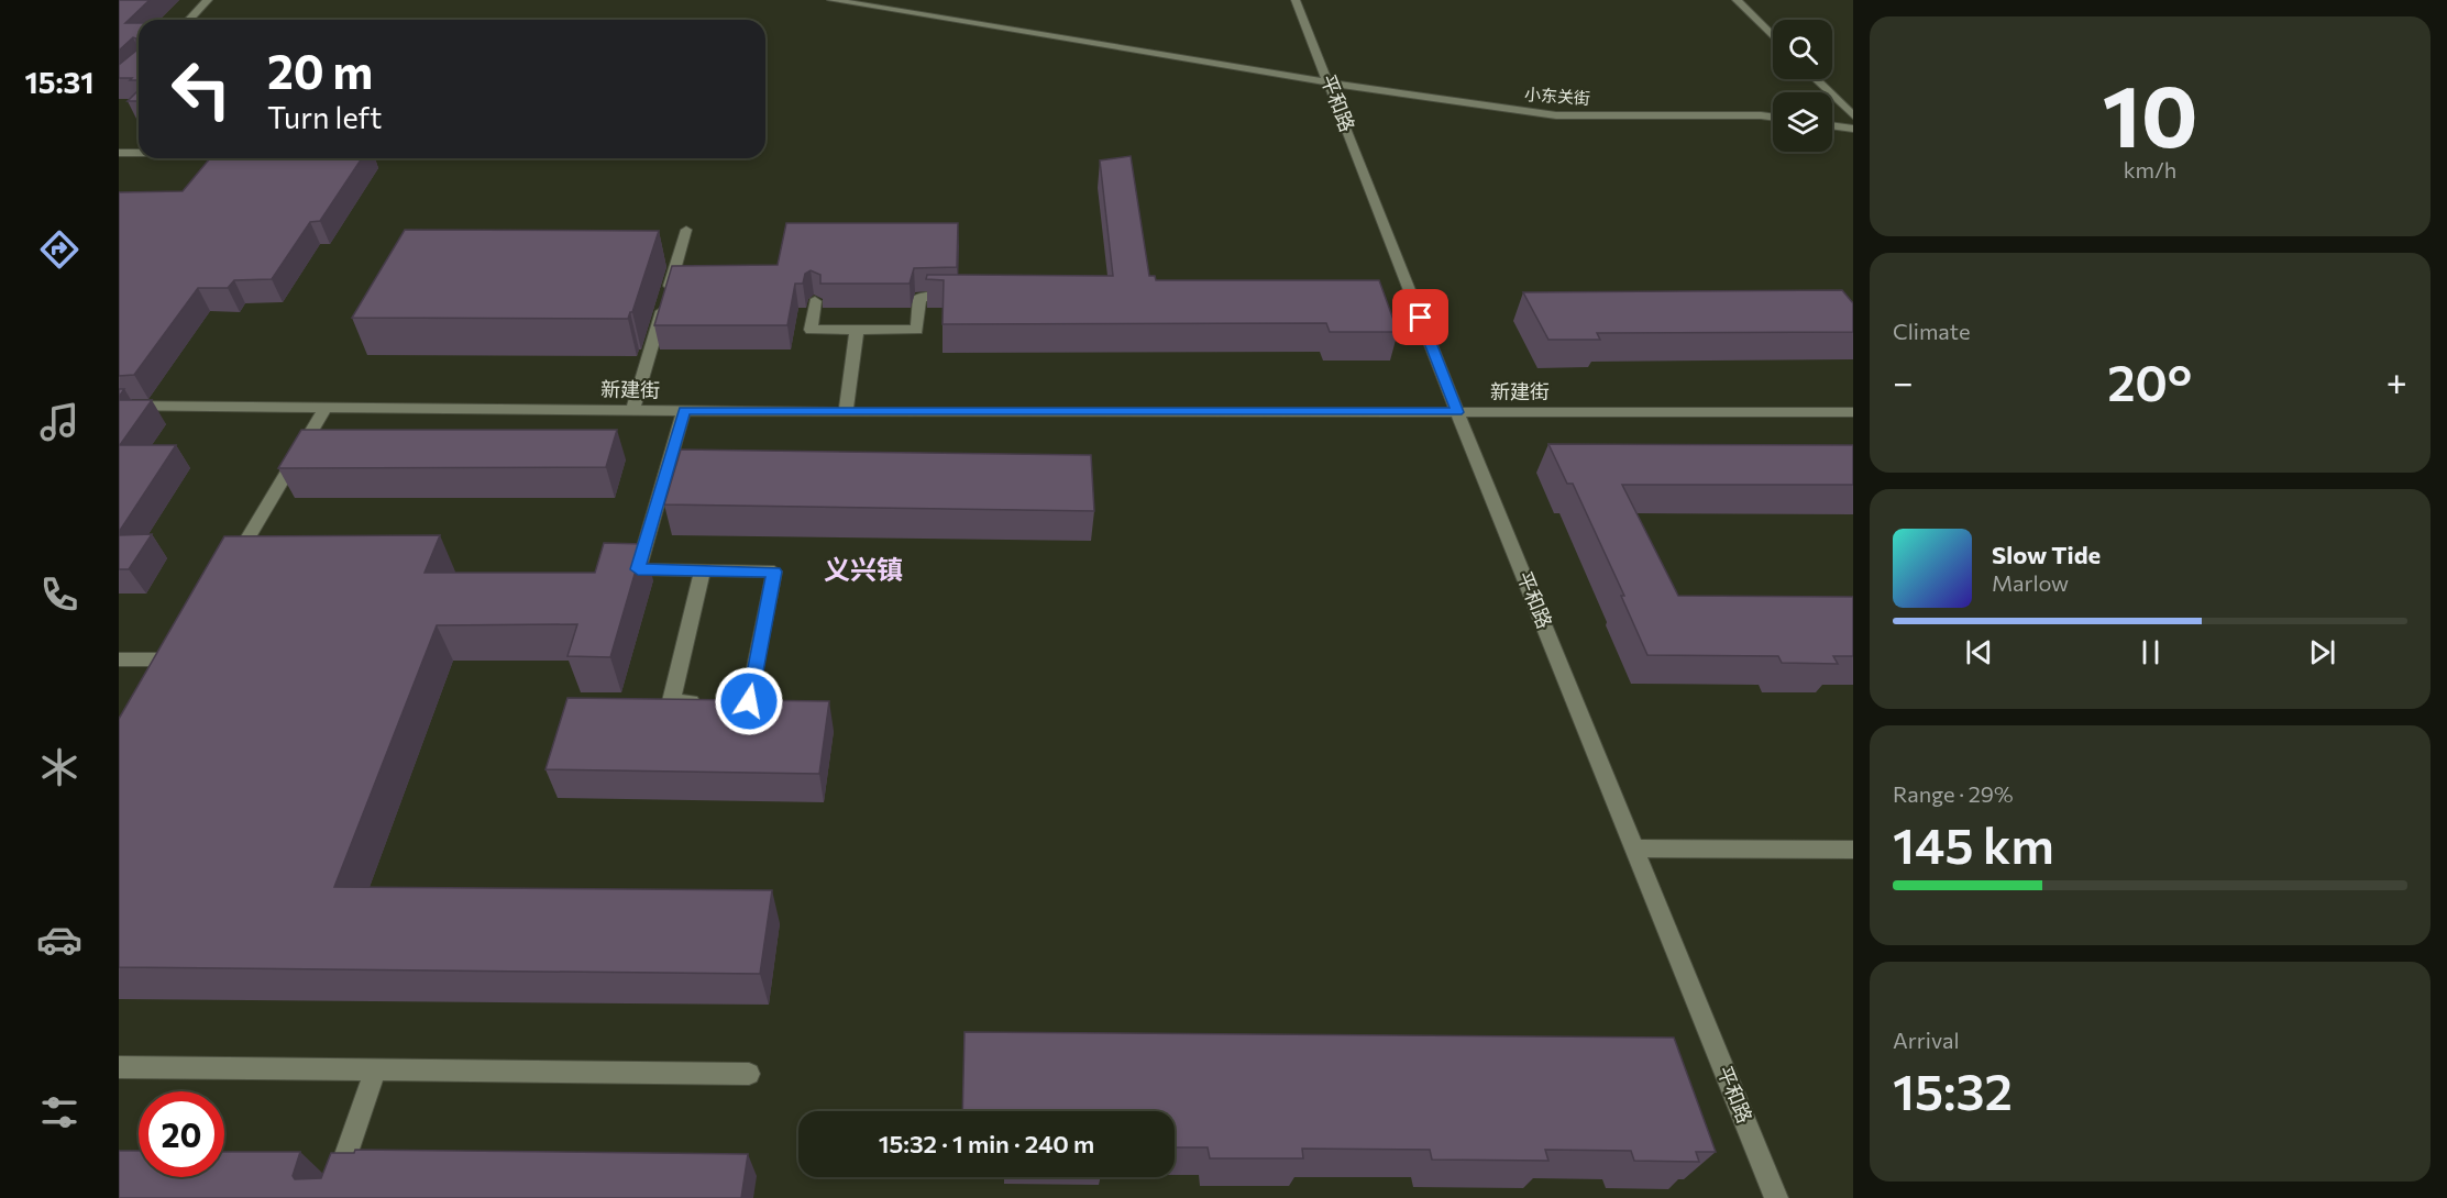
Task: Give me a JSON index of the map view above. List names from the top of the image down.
{
  "streets": {
    "street": ["小东关街", "平和路", "新建街"]
  },
  "crossings": [
    ["小东关街", "平和路"],
    ["平和路", "新建街"]
  ],
  "districts": ["义兴镇"],
  "page": {
    "tabs": "15:31",
    "tile": [
      ["10", "km/h"],
      "Climate",
      ["Range · 29%", "145 km"],
      ["Arrival", "15:32"]
    ],
    "turn": ["20 m", "Turn left"],
    "heat": ["−", "20°", "+"],
    "song": ["Slow Tide", "Marlow"],
    "limit": "20",
    "trip": "15:32 · 1 min · 240 m"
  }
}
